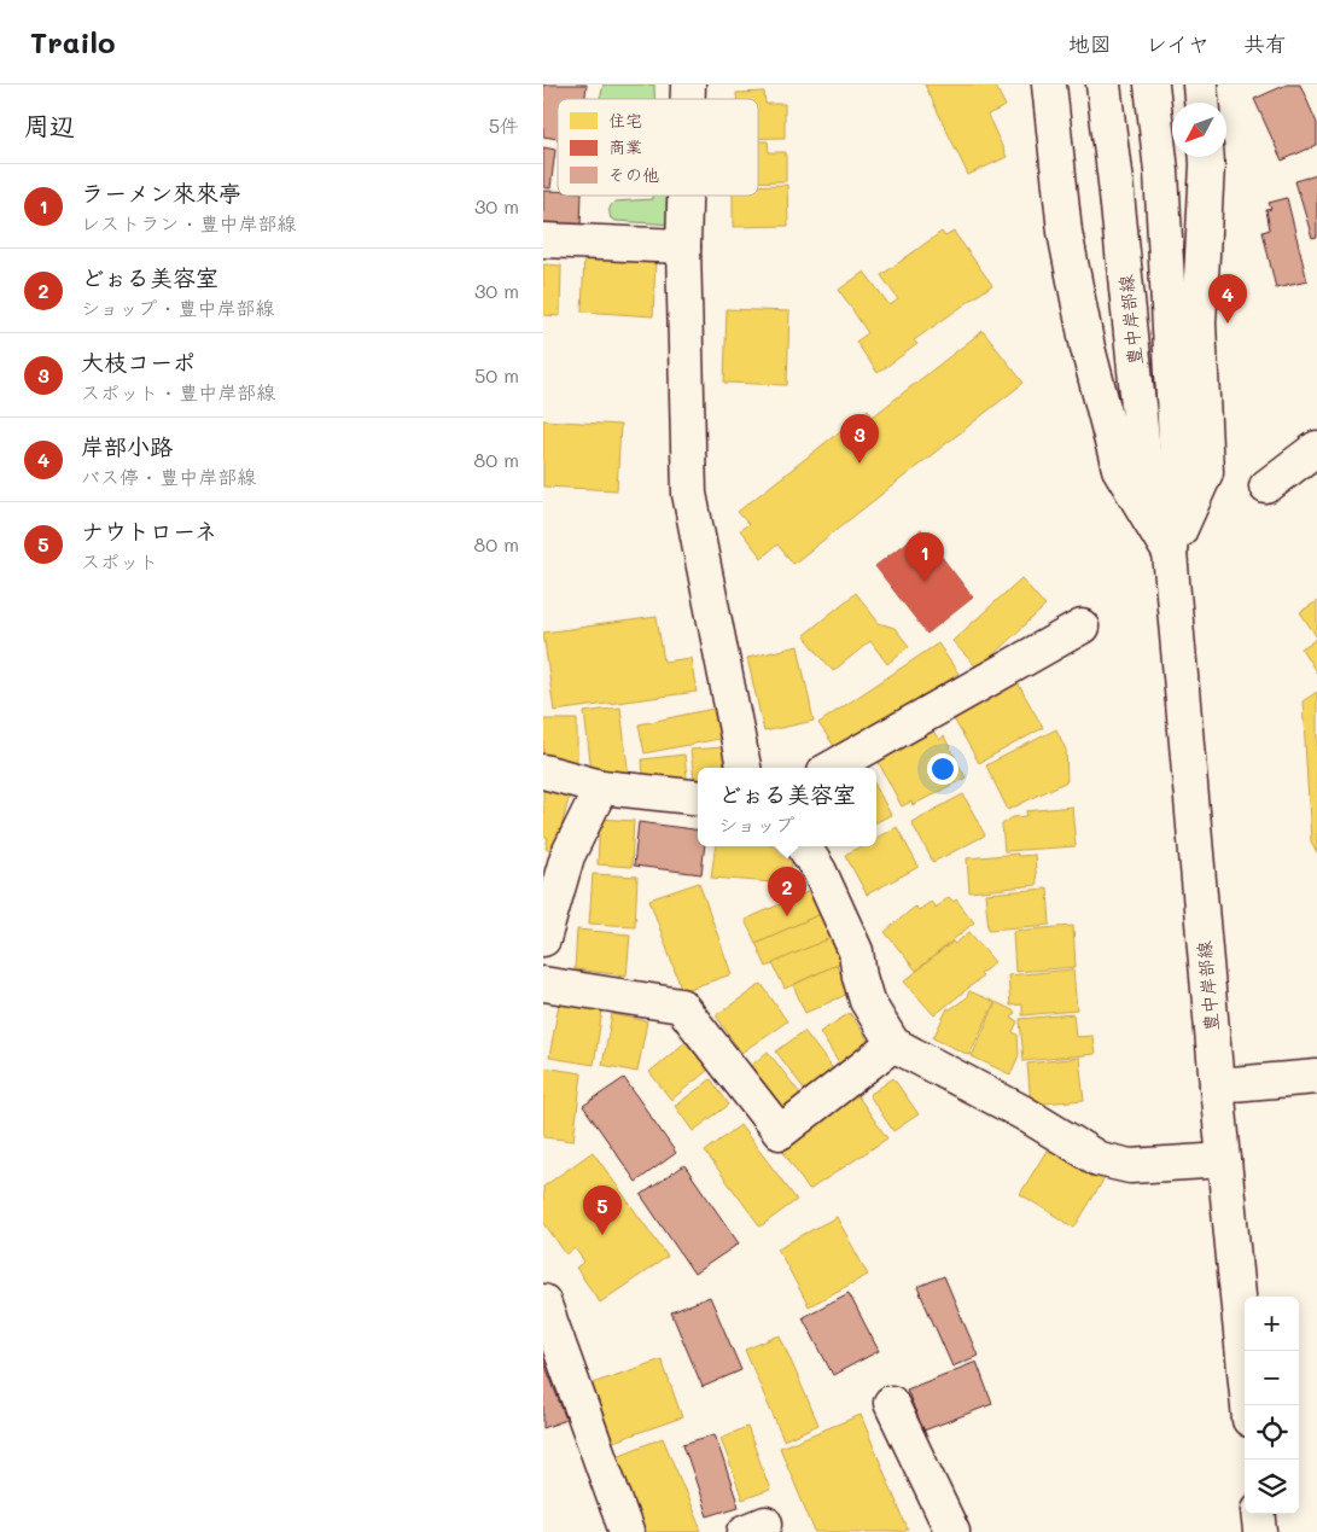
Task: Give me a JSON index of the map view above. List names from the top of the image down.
{
  "streets": {
    "street": ["豊中岸部線"]
  },
  "legend": ["住宅", "商業", "その他"],
  "north": "bottom left",
  "page": {
    "header": "Trailo",
    "nav": ["地図", "レイヤ", "共有"],
    "heading": ["周辺", "5件"],
    "list": [
      {
        "mark": "1",
        "name": "ラーメン來來亭",
        "note": "レストラン · 豊中岸部線",
        "value": "30 m"
      },
      {
        "mark": "2",
        "name": "どぉる美容室",
        "note": "ショップ · 豊中岸部線",
        "value": "30 m"
      },
      {
        "mark": "3",
        "name": "大枝コーポ",
        "note": "スポット · 豊中岸部線",
        "value": "50 m"
      },
      {
        "mark": "4",
        "name": "岸部小路",
        "note": "バス停 · 豊中岸部線",
        "value": "80 m"
      },
      {
        "mark": "5",
        "name": "ナウトローネ",
        "note": "スポット",
        "value": "80 m"
      }
    ],
    "pins": [
      "4",
      "3",
      "1",
      "2",
      "5"
    ],
    "popup": ["どぉる美容室", "ショップ"],
    "map_buttons": ["+", "−"]
  }
}
